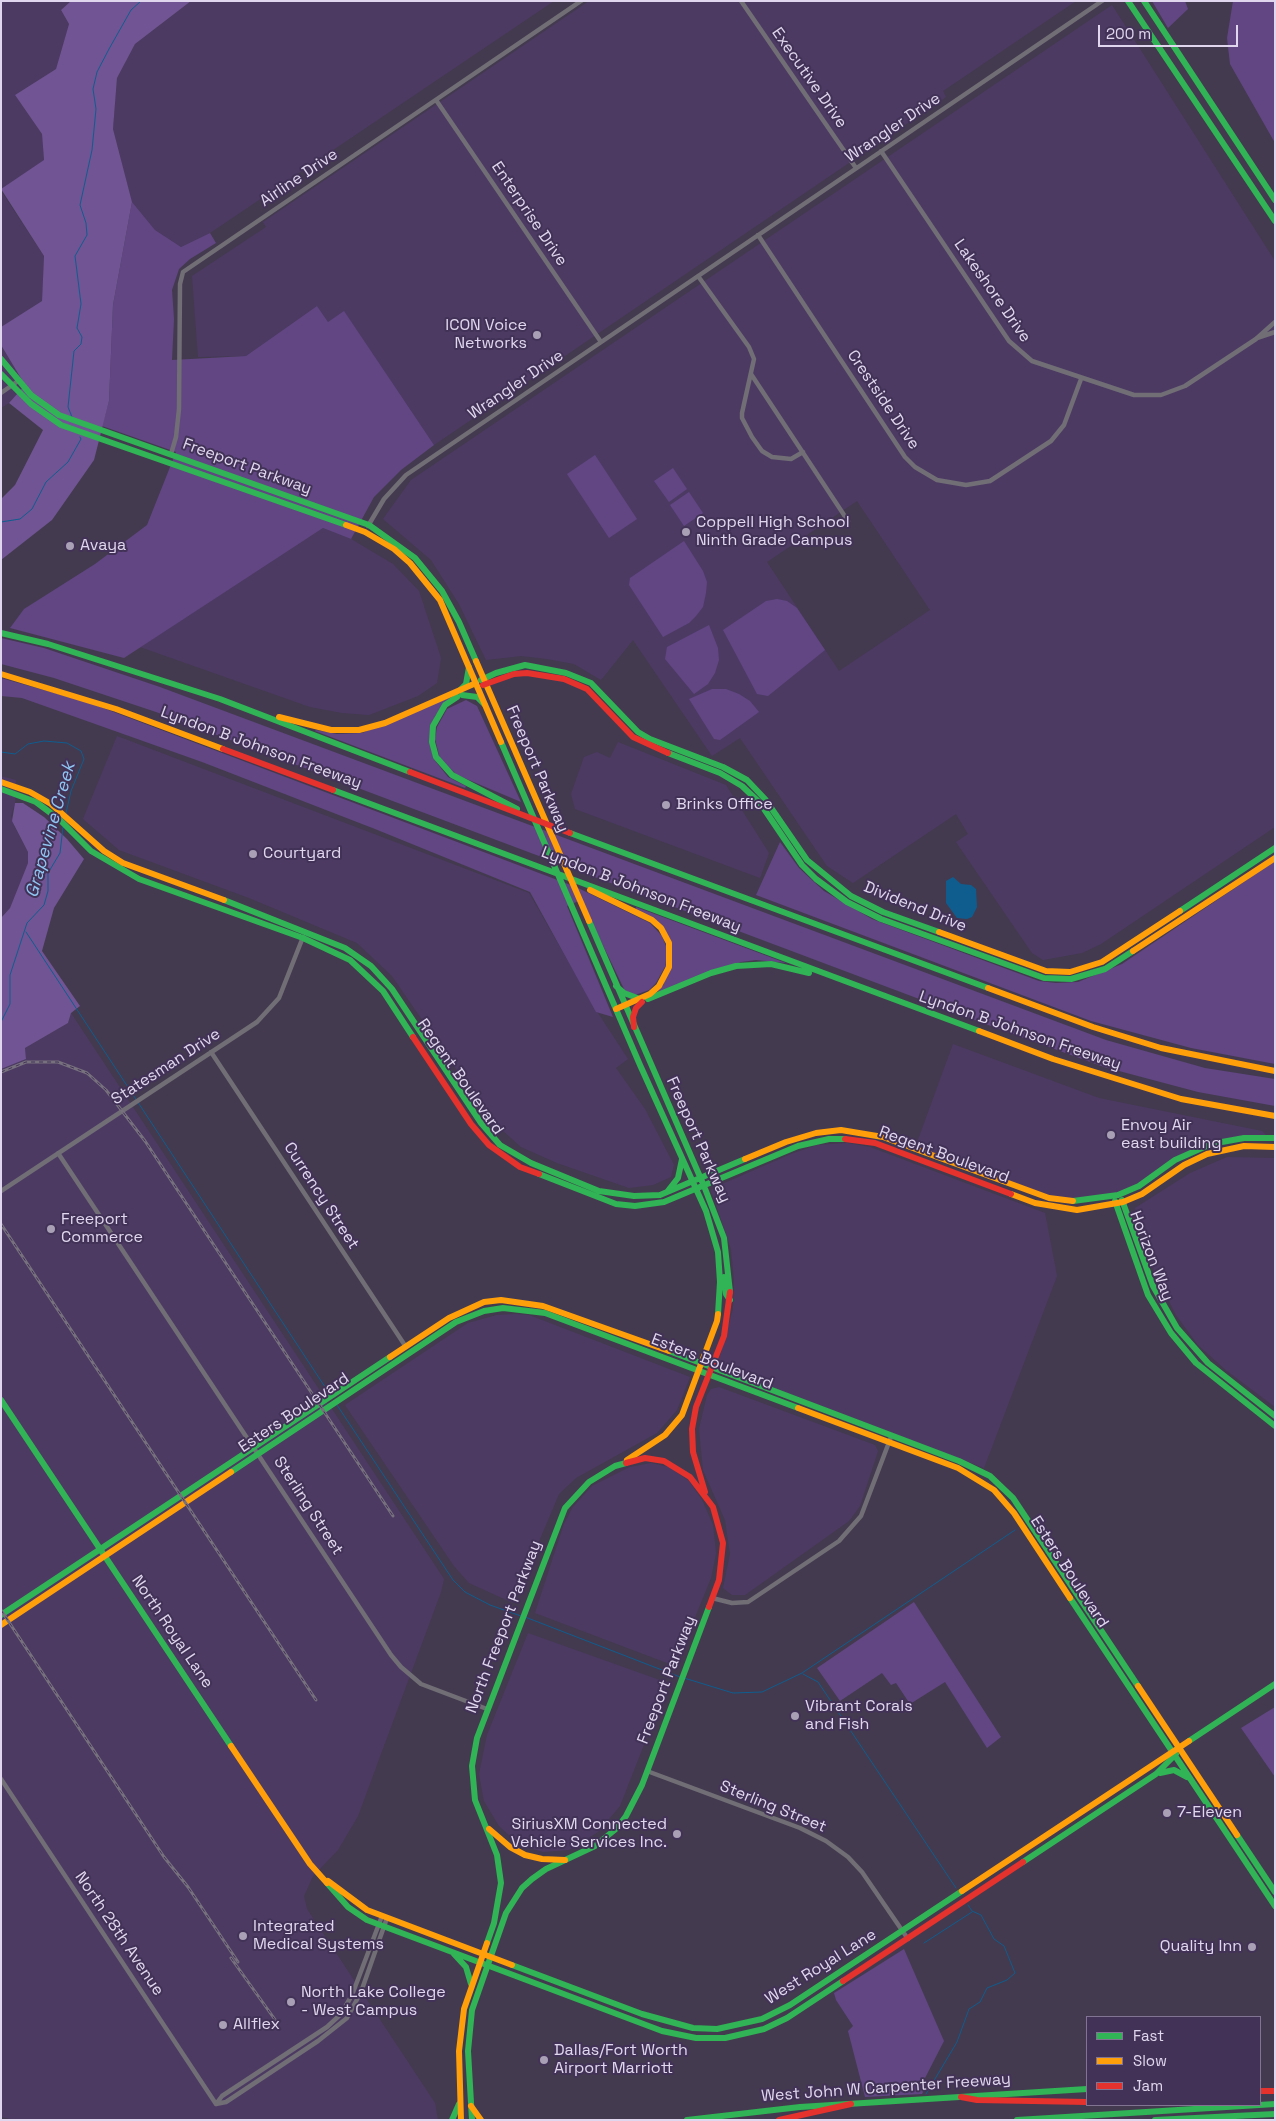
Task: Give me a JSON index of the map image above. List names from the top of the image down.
{
  "streets": {
    "main road": [
      "Freeport Parkway",
      "Lyndon B Johnson Freeway",
      "Dividend Drive",
      "Regent Boulevard",
      "Horizon Way",
      "Esters Boulevard",
      "North Freeport Parkway",
      "North Royal Lane",
      "West Royal Lane",
      "West John W Carpenter Freeway"
    ],
    "street": [
      "Executive Drive",
      "Wrangler Drive",
      "Airline Drive",
      "Enterprise Drive",
      "Lakeshore Drive",
      "Crestside Drive",
      "Statesman Drive",
      "Currency Street",
      "Sterling Street",
      "North 28th Avenue"
    ]
  },
  "crossings": [
    ["Executive Drive", "Wrangler Drive"],
    ["Wrangler Drive", "Enterprise Drive"],
    ["Wrangler Drive", "Lakeshore Drive"],
    ["Wrangler Drive", "Crestside Drive"],
    ["Wrangler Drive", "Freeport Parkway"],
    ["Airline Drive", "Enterprise Drive"],
    ["Airline Drive", "Freeport Parkway"],
    ["Lakeshore Drive", "Crestside Drive"],
    ["Freeport Parkway", "Dividend Drive"],
    ["Freeport Parkway", "Regent Boulevard"],
    ["Freeport Parkway", "Esters Boulevard"],
    ["Freeport Parkway", "Sterling Street"],
    ["Freeport Parkway", "North Freeport Parkway"],
    ["Statesman Drive", "Regent Boulevard"],
    ["Statesman Drive", "Currency Street"],
    ["Statesman Drive", "Sterling Street"],
    ["Regent Boulevard", "Horizon Way"],
    ["Currency Street", "Esters Boulevard"],
    ["Esters Boulevard", "Sterling Street"],
    ["Esters Boulevard", "North Royal Lane"],
    ["Esters Boulevard", "West Royal Lane"],
    ["Sterling Street", "North Freeport Parkway"],
    ["Sterling Street", "West Royal Lane"],
    ["North Royal Lane", "West Royal Lane"]
  ],
  "water": ["Grapevine Creek"],
  "places": [
    "ICON Voice Networks",
    "Coppell High School Ninth Grade Campus",
    "Avaya",
    "Brinks Office",
    "Courtyard",
    "Envoy Air east building",
    "Freeport Commerce",
    "Vibrant Corals and Fish",
    "7-Eleven",
    "SiriusXM Connected Vehicle Services Inc.",
    "Integrated Medical Systems",
    "Quality Inn",
    "North Lake College - West Campus",
    "Allflex",
    "Dallas/Fort Worth Airport Marriott"
  ],
  "legend": ["Fast", "Slow", "Jam"],
  "scale_bar": "200 m"
}
